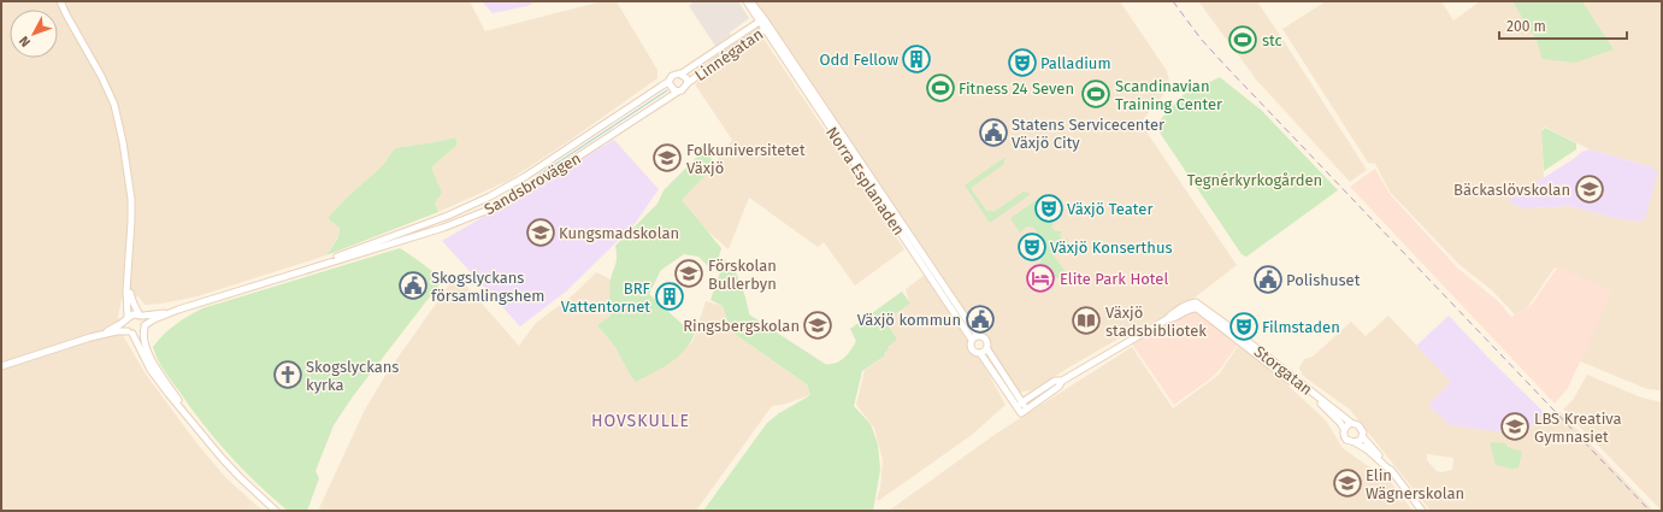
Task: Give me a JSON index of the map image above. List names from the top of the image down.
{
  "streets": {
    "main road": [
      "Linnégatan",
      "Norra Esplanaden",
      "Sandsbrovägen",
      "Storgatan"
    ]
  },
  "crossings": [
    ["Linnégatan", "Norra Esplanaden"],
    ["Linnégatan", "Sandsbrovägen"]
  ],
  "districts": ["HOVSKULLE"],
  "parks": ["Tegnérkyrkogården"],
  "places": {
    "sports": ["stc", "Fitness 24 Seven", "Scandinavian Training Center"],
    "building": ["Odd Fellow", "BRF Vattentornet"],
    "theatre": [
      "Palladium",
      "Växjö Teater",
      "Växjö Konserthus",
      "Filmstaden"
    ],
    "public building": [
      "Statens Servicecenter Växjö City",
      "Polishuset",
      "Skogslyckans församlingshem",
      "Växjö kommun"
    ],
    "school or university": [
      "Folkuniversitetet Växjö",
      "Bäckaslövskolan",
      "Kungsmadskolan",
      "Förskolan Bullerbyn",
      "Ringsbergskolan",
      "LBS Kreativa Gymnasiet",
      "Elin Wägnerskolan"
    ],
    "hotel": ["Elite Park Hotel"],
    "library": ["Växjö stadsbibliotek"],
    "church": ["Skogslyckans kyrka"]
  },
  "scale_bar": "200 m",
  "north": "bottom left"
}
